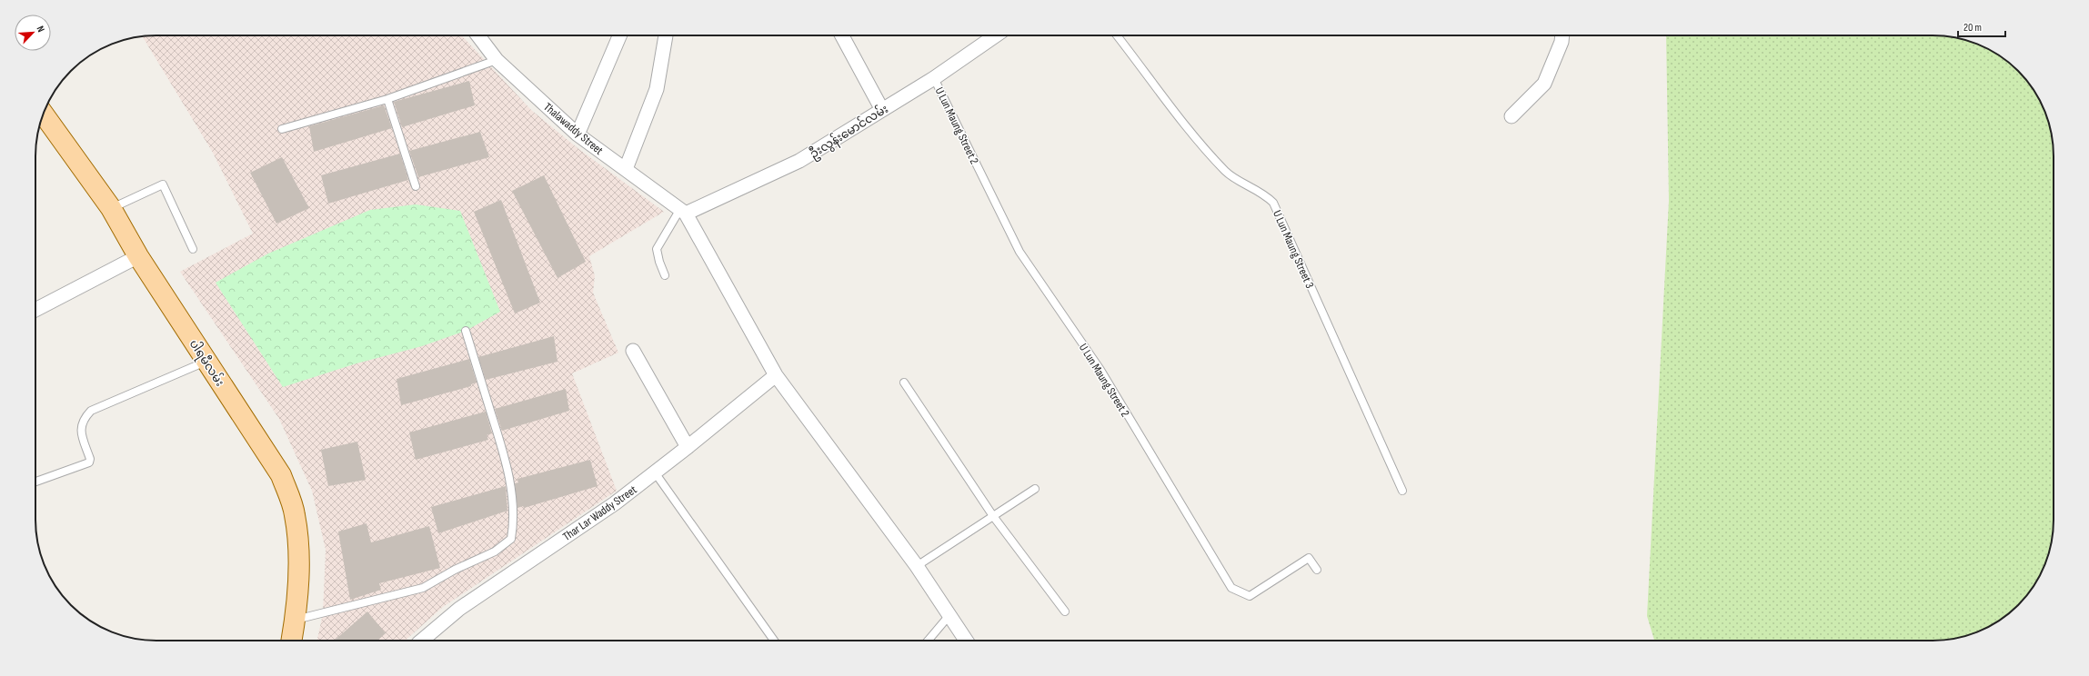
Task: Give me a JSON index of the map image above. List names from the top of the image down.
{
  "streets": {
    "main road": ["ပါရမီလမ်း"],
    "street": ["Thalawaddy Street", "ဦးလွန်းမောင်လမ်း", "Thar Lar Waddy Street"],
    "lane": ["U Lun Maung Street 2", "U Lun Maung Street 3"]
  },
  "crossings": [
    ["U Lun Maung Street 2", "ဦးလွန်းမောင်လမ်း"],
    ["Thalawaddy Street", "ဦးလွန်းမောင်လမ်း"]
  ],
  "scale_bar": "20 m",
  "north": "top right"
}
